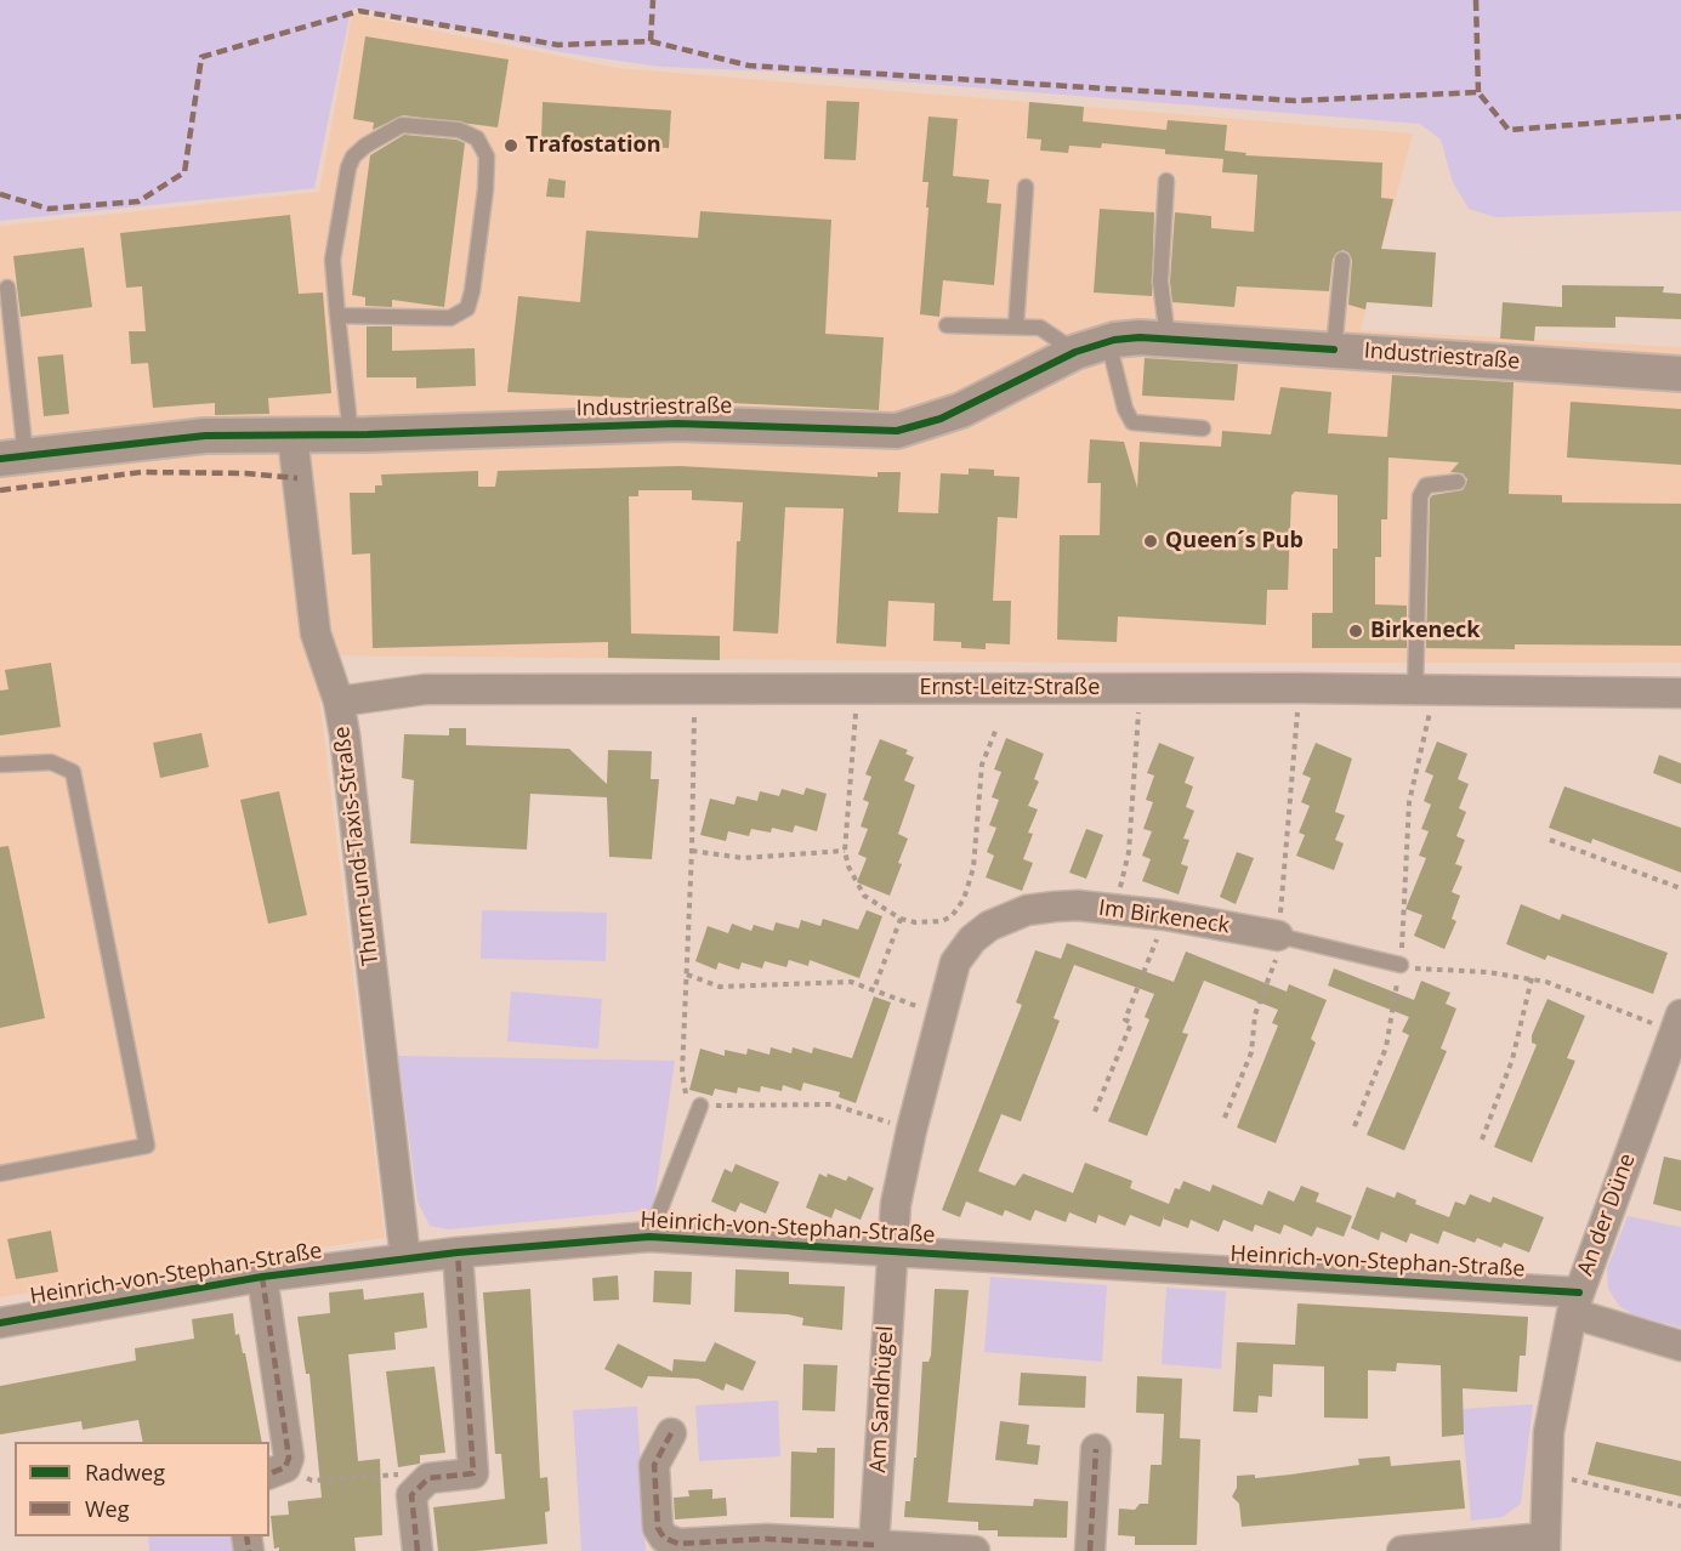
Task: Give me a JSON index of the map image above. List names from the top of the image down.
{
  "streets": {
    "street": [
      "Industriestraße",
      "Ernst-Leitz-Straße",
      "Thurn-und-Taxis-Straße",
      "Im Birkeneck",
      "An der Düne",
      "Heinrich-von-Stephan-Straße",
      "Am Sandhügel"
    ]
  },
  "crossings": [
    ["Industriestraße", "Thurn-und-Taxis-Straße"],
    ["Ernst-Leitz-Straße", "Thurn-und-Taxis-Straße"],
    ["Thurn-und-Taxis-Straße", "Heinrich-von-Stephan-Straße"],
    ["Im Birkeneck", "Heinrich-von-Stephan-Straße"],
    ["Im Birkeneck", "Am Sandhügel"],
    ["An der Düne", "Heinrich-von-Stephan-Straße"],
    ["Heinrich-von-Stephan-Straße", "Am Sandhügel"]
  ],
  "places": ["Trafostation", "Queen´s Pub", "Birkeneck"],
  "legend": ["Radweg", "Weg"]
}
